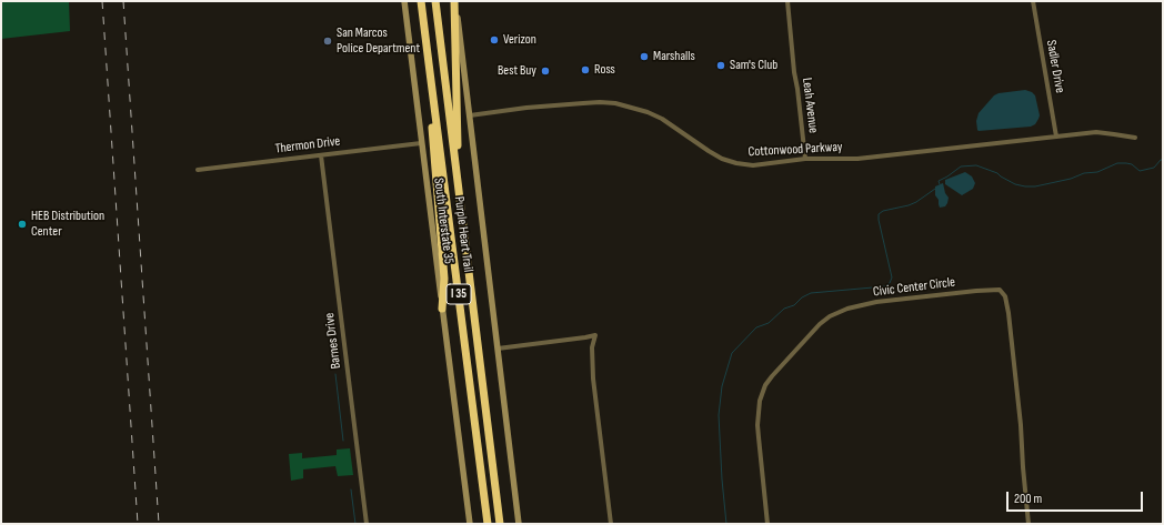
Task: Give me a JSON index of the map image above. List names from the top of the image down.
{
  "streets": {
    "highway": ["Purple Heart Trail", "I 35"],
    "main road": ["South Interstate 35"],
    "street": [
      "Sadler Drive",
      "Leah Avenue",
      "Thermon Drive",
      "Cottonwood Parkway",
      "Civic Center Circle",
      "Barnes Drive"
    ]
  },
  "crossings": [
    ["Sadler Drive", "Cottonwood Parkway"],
    ["Leah Avenue", "Cottonwood Parkway"],
    ["Thermon Drive", "South Interstate 35"],
    ["Thermon Drive", "Barnes Drive"]
  ],
  "places": [
    "Verizon",
    "San Marcos Police Department",
    "Marshalls",
    "Sam's Club",
    "Ross",
    "Best Buy",
    "HEB Distribution Center"
  ],
  "scale_bar": "200 m"
}
